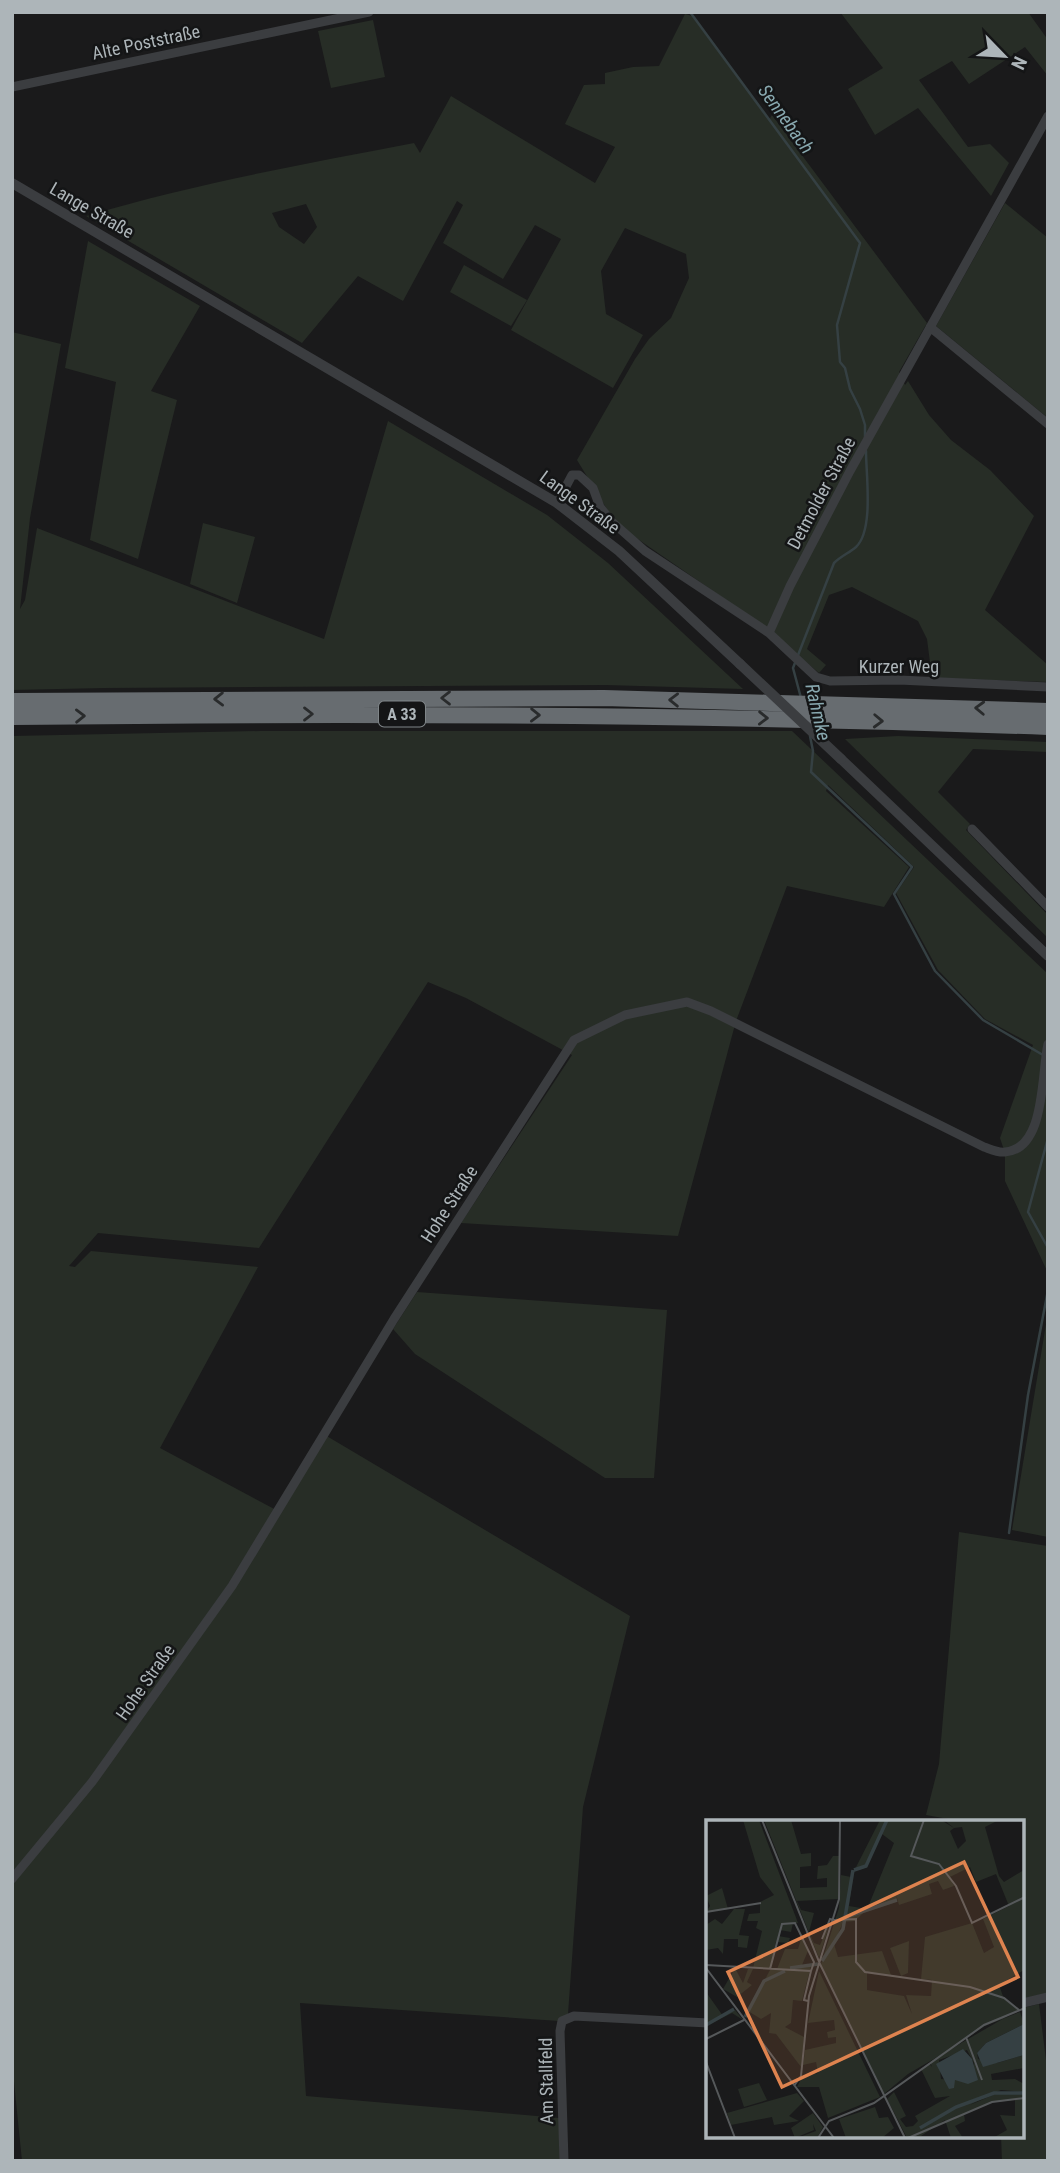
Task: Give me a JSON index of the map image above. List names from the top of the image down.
{
  "streets": {
    "highway": ["A 33"],
    "street": [
      "Alte Poststraße",
      "Lange Straße",
      "Detmolder Straße",
      "Kurzer Weg",
      "Hohe Straße",
      "Am Stallfeld"
    ]
  },
  "crossings": [
    ["Detmolder Straße", "Kurzer Weg"]
  ],
  "water": ["Sennebach", "Rahmke"],
  "north": "bottom right"
}
